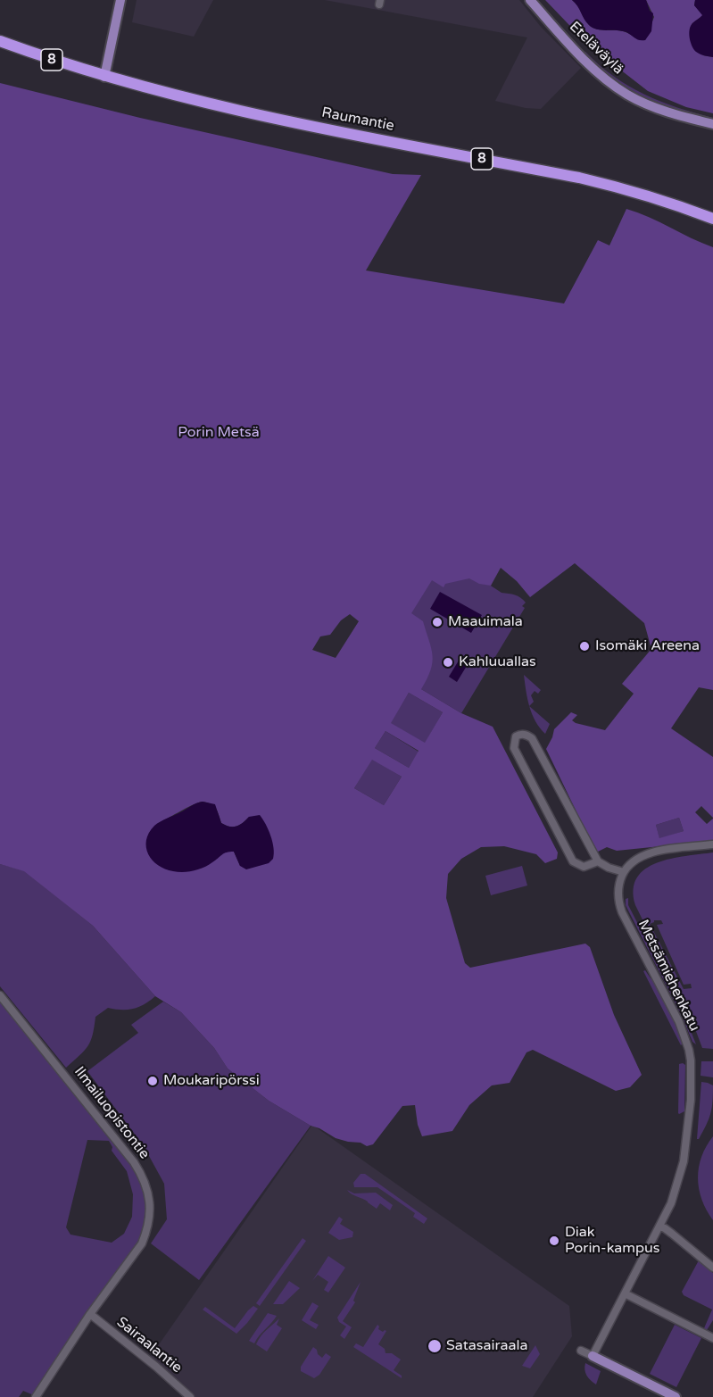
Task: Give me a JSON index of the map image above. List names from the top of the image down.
{
  "streets": {
    "highway": ["8", "Raumantie"],
    "main road": ["Eteläväylä"],
    "street": ["Metsämiehenkatu", "Ilmailuopistontie", "Sairaalantie"]
  },
  "crossings": [
    ["Ilmailuopistontie", "Sairaalantie"]
  ],
  "parks": ["Porin Metsä"],
  "places": [
    "Maauimala",
    "Isomäki Areena",
    "Kahluuallas",
    "Moukaripörssi",
    "Diak Porin-kampus",
    "Satasairaala"
  ]
}
